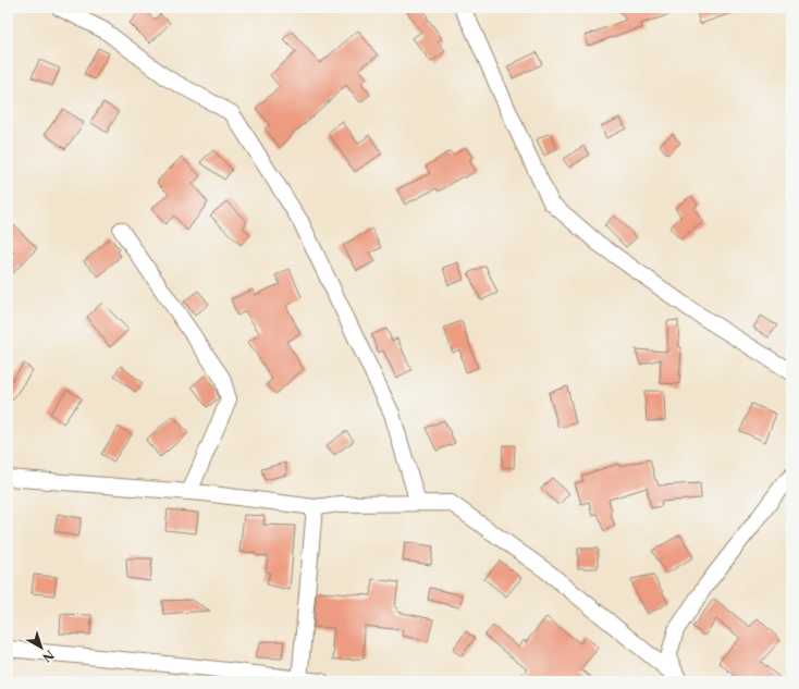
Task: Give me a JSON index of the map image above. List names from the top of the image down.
{
  "north": "bottom right"
}
